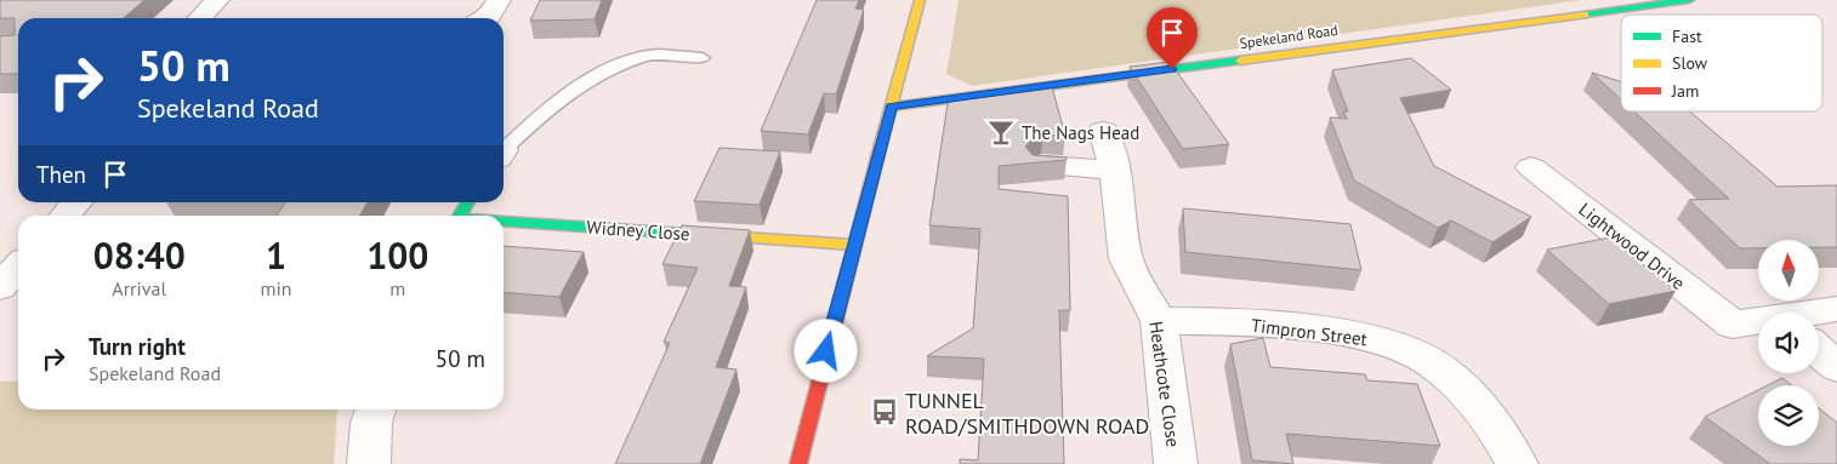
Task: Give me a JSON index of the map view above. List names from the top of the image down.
{
  "streets": {
    "street": [
      "Spekeland Road",
      "Widney Close",
      "Lightwood Drive",
      "Timpron Street",
      "Heathcote Close"
    ]
  },
  "crossings": [
    ["Timpron Street", "Heathcote Close"]
  ],
  "places": {
    "bar": ["The Nags Head"],
    "bus stop": ["TUNNEL ROAD/SMITHDOWN ROAD"]
  },
  "legend": ["Fast", "Slow", "Jam"],
  "north": "top",
  "page": {
    "turn": ["50 m", "Spekeland Road"],
    "then": "Then",
    "eta": [
      "08:40",
      "Arrival",
      "1",
      "min",
      "100",
      "m"
    ],
    "list": [
      {
        "name": "Turn right",
        "note": "Spekeland Road",
        "value": "50 m"
      }
    ]
  }
}
